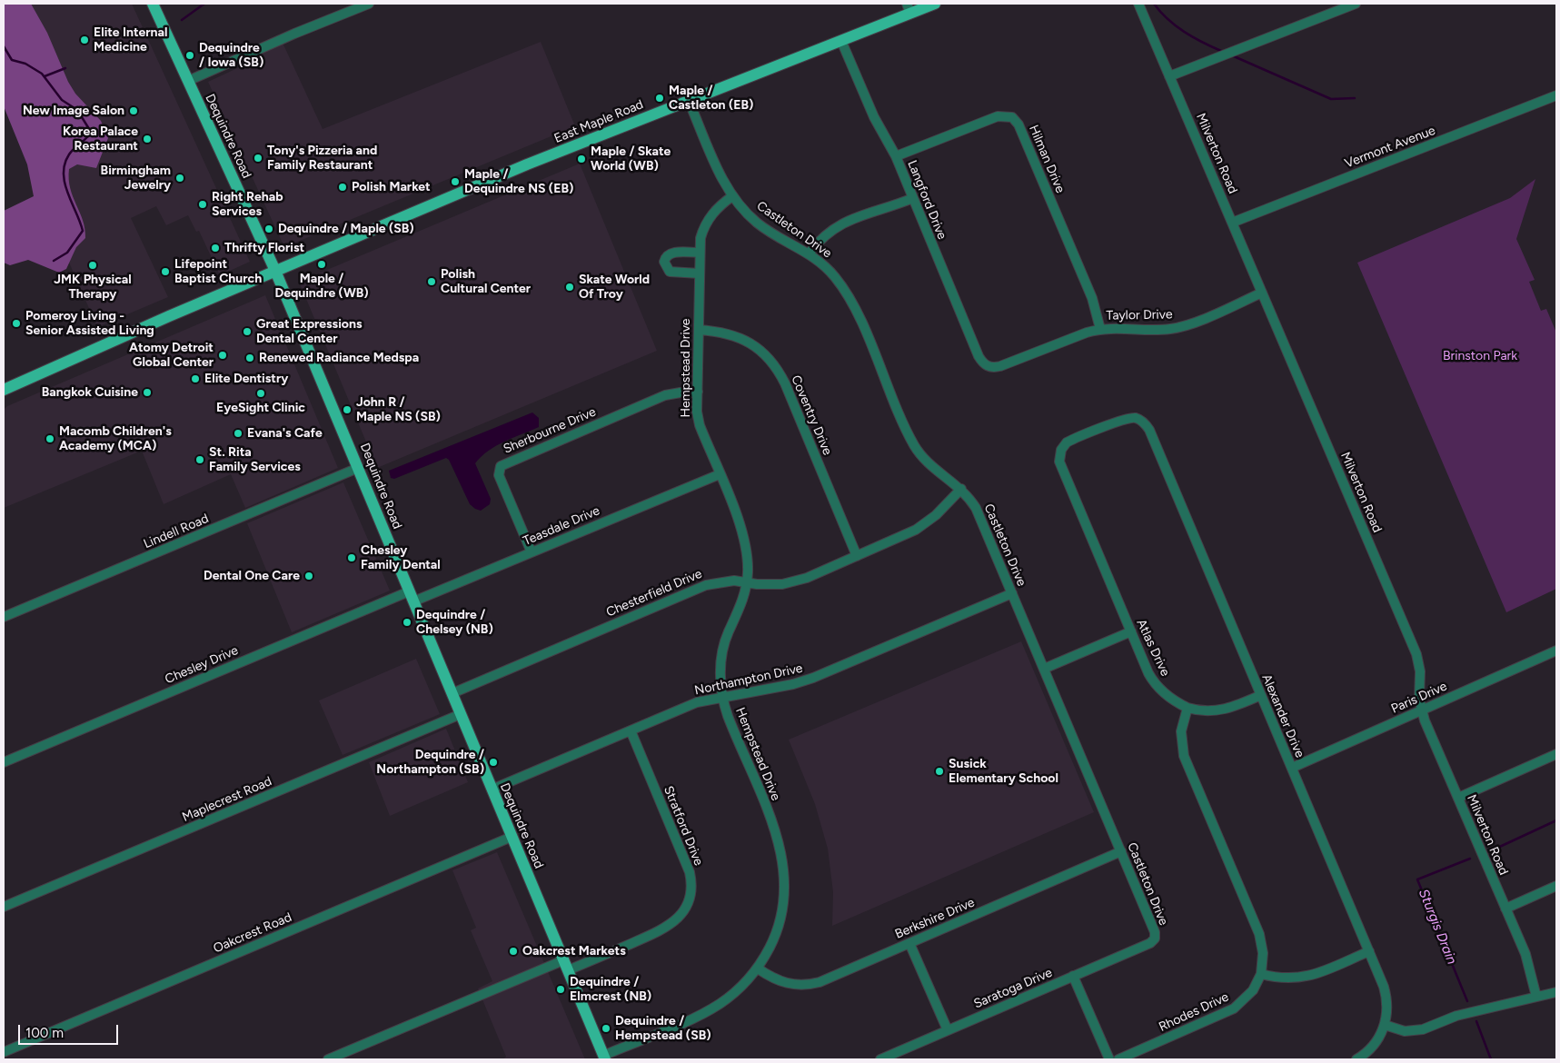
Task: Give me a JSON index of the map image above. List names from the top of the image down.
{
  "streets": {
    "main road": ["East Maple Road", "Dequindre Road"],
    "street": [
      "Vermont Avenue",
      "Milverton Road",
      "Hilman Drive",
      "Langford Drive",
      "Castleton Drive",
      "Taylor Drive",
      "Hempstead Drive",
      "Coventry Drive",
      "Sherbourne Drive",
      "Teasdale Drive",
      "Lindell Road",
      "Chesterfield Drive",
      "Atlas Drive",
      "Chesley Drive",
      "Northampton Drive",
      "Paris Drive",
      "Alexander Drive",
      "Maplecrest Road",
      "Stratford Drive",
      "Berkshire Drive",
      "Oakcrest Road",
      "Saratoga Drive",
      "Rhodes Drive"
    ]
  },
  "crossings": [
    ["East Maple Road", "Dequindre Road"],
    ["East Maple Road", "Langford Drive"],
    ["East Maple Road", "Castleton Drive"],
    ["Dequindre Road", "Hempstead Drive"],
    ["Dequindre Road", "Teasdale Drive"],
    ["Dequindre Road", "Lindell Road"],
    ["Dequindre Road", "Chesterfield Drive"],
    ["Dequindre Road", "Chesley Drive"],
    ["Dequindre Road", "Northampton Drive"],
    ["Dequindre Road", "Maplecrest Road"],
    ["Dequindre Road", "Stratford Drive"],
    ["Dequindre Road", "Oakcrest Road"],
    ["Vermont Avenue", "Milverton Road"],
    ["Milverton Road", "Taylor Drive"],
    ["Milverton Road", "Paris Drive"],
    ["Hilman Drive", "Langford Drive"],
    ["Hilman Drive", "Taylor Drive"],
    ["Langford Drive", "Taylor Drive"],
    ["Castleton Drive", "Hempstead Drive"],
    ["Castleton Drive", "Chesterfield Drive"],
    ["Castleton Drive", "Northampton Drive"],
    ["Castleton Drive", "Berkshire Drive"],
    ["Castleton Drive", "Saratoga Drive"],
    ["Hempstead Drive", "Coventry Drive"],
    ["Hempstead Drive", "Sherbourne Drive"],
    ["Hempstead Drive", "Teasdale Drive"],
    ["Hempstead Drive", "Chesterfield Drive"],
    ["Hempstead Drive", "Northampton Drive"],
    ["Hempstead Drive", "Berkshire Drive"],
    ["Coventry Drive", "Chesterfield Drive"],
    ["Sherbourne Drive", "Teasdale Drive"],
    ["Teasdale Drive", "Chesley Drive"],
    ["Atlas Drive", "Alexander Drive"],
    ["Northampton Drive", "Stratford Drive"],
    ["Paris Drive", "Alexander Drive"]
  ],
  "water": ["Sturgis Drain"],
  "parks": ["Brinston Park"],
  "places": [
    "Elite Internal Medicine",
    "Dequindre / Iowa (SB)",
    "Maple / Castleton (EB)",
    "New Image Salon",
    "Korea Palace Restaurant",
    "Tony's Pizzeria and Family Restaurant",
    "Maple / Skate World (WB)",
    "Birmingham Jewelry",
    "Maple / Dequindre NS (EB)",
    "Polish Market",
    "Right Rehab Services",
    "Dequindre / Maple (SB)",
    "Thrifty Florist",
    "Maple / Dequindre (WB)",
    "JMK Physical Therapy",
    "Lifepoint Baptist Church",
    "Polish Cultural Center",
    "Skate World Of Troy",
    "Pomeroy Living - Senior Assisted Living",
    "Great Expressions Dental Center",
    "Atomy Detroit Global Center",
    "Renewed Radiance Medspa",
    "Elite Dentistry",
    "Bangkok Cuisine",
    "EyeSight Clinic",
    "John R / Maple NS (SB)",
    "Evana's Cafe",
    "Macomb Children's Academy (MCA)",
    "St. Rita Family Services",
    "Chesley Family Dental",
    "Dental One Care",
    "Dequindre / Chelsey (NB)",
    "Dequindre / Northampton (SB)",
    "Susick Elementary School",
    "Oakcrest Markets",
    "Dequindre / Elmcrest (NB)",
    "Dequindre / Hempstead (SB)"
  ],
  "scale_bar": "100 m"
}
